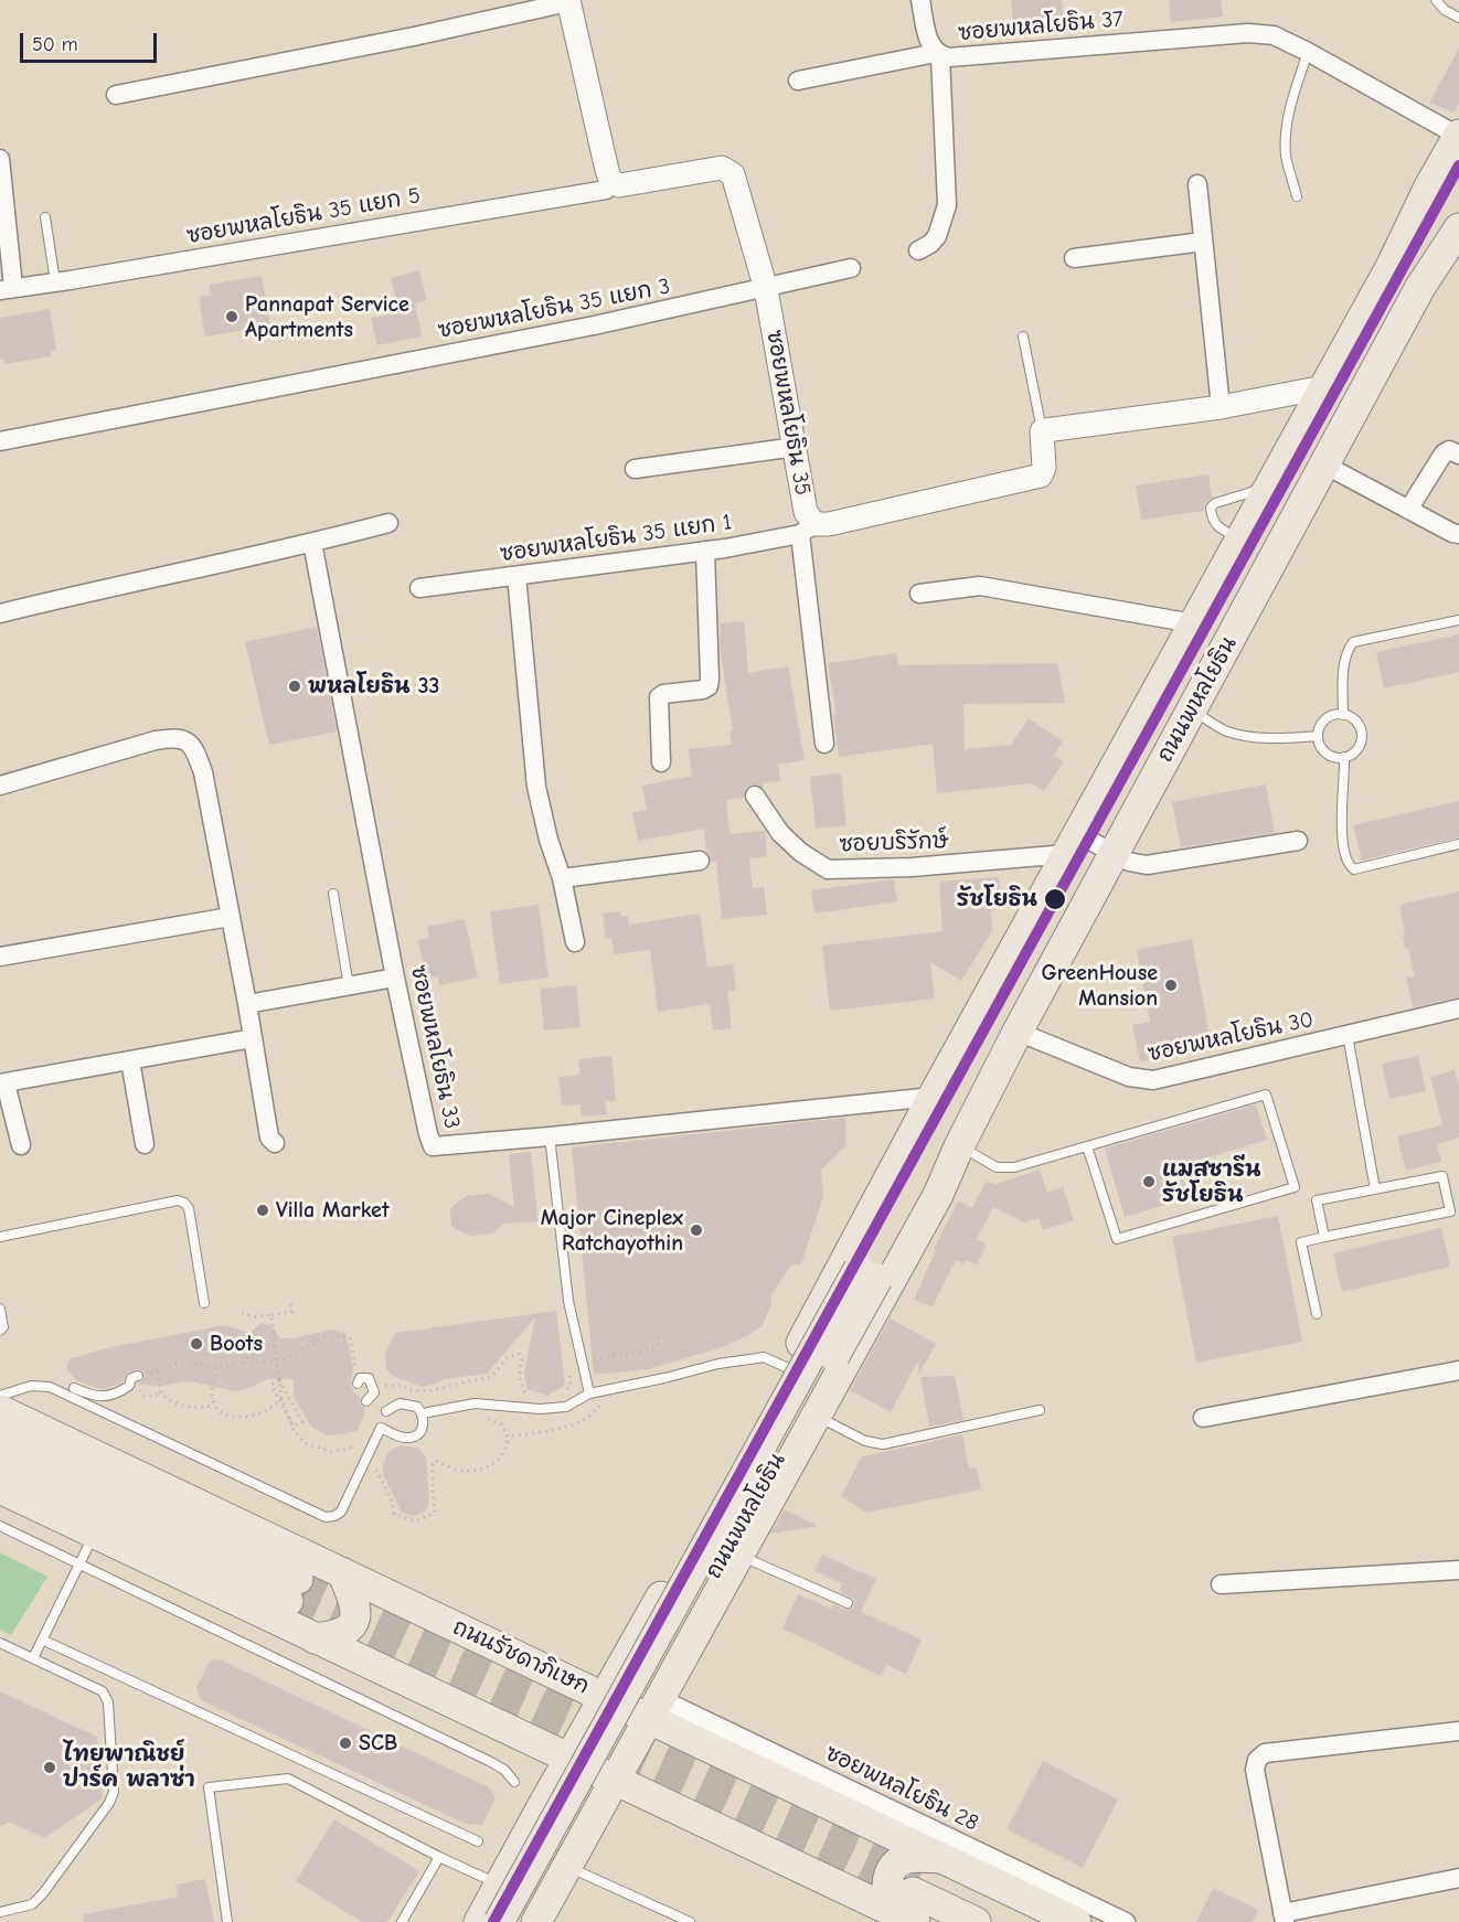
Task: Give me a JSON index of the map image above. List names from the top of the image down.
{
  "streets": {
    "main road": ["ถนนพหลโยธิน", "ถนนรัชดาภิเษก"],
    "street": [
      "ซอยพหลโยธิน 37",
      "ซอยพหลโยธิน 35 แยก 5",
      "ซอยพหลโยธิน 35 แยก 3",
      "ซอยพหลโยธิน 35",
      "ซอยพหลโยธิน 35 แยก 1",
      "ซอยบริรักษ์",
      "ซอยพหลโยธิน 30",
      "ซอยพหลโยธิน 33",
      "ซอยพหลโยธิน 28"
    ]
  },
  "crossings": [
    ["ซอยพหลโยธิน 37", "ถนนพหลโยธิน"],
    ["ซอยพหลโยธิน 35 แยก 5", "ซอยพหลโยธิน 35"],
    ["ซอยพหลโยธิน 35 แยก 3", "ซอยพหลโยธิน 35"],
    ["ซอยพหลโยธิน 35", "ซอยพหลโยธิน 35 แยก 1"],
    ["ถนนพหลโยธิน", "ซอยบริรักษ์"],
    ["ถนนพหลโยธิน", "ซอยพหลโยธิน 30"],
    ["ถนนพหลโยธิน", "ซอยพหลโยธิน 33"],
    ["ถนนพหลโยธิน", "ถนนรัชดาภิเษก"],
    ["ถนนพหลโยธิน", "ซอยพหลโยธิน 28"],
    ["ถนนรัชดาภิเษก", "ซอยพหลโยธิน 28"]
  ],
  "places": [
    "Pannapat Service Apartments",
    "พหลโยธิน 33",
    "รัชโยธิน",
    "GreenHouse Mansion",
    "แมสซารีน รัชโยธิน",
    "Villa Market",
    "Major Cineplex Ratchayothin",
    "Boots",
    "SCB",
    "ไทยพาณิชย์ ปาร์ค พลาซ่า"
  ],
  "scale_bar": "50 m"
}
